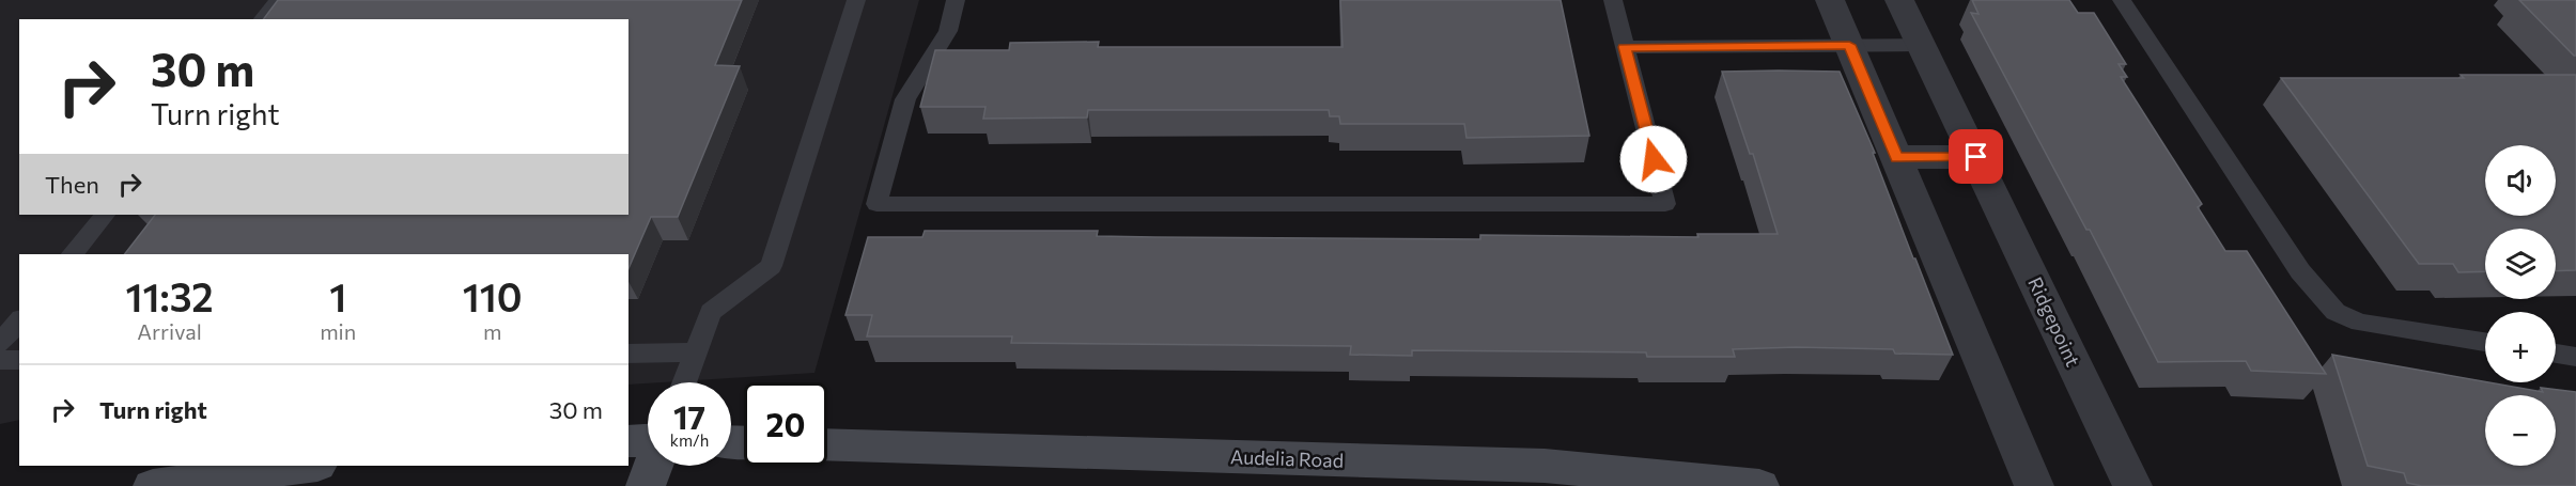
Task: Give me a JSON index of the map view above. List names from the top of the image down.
{
  "streets": {
    "main road": ["Audelia Road"],
    "street": ["Ridgepoint"]
  },
  "page": {
    "turn": ["30 m", "Turn right"],
    "map_buttons": ["+", "−"],
    "then": "Then",
    "eta": [
      "11:32",
      "Arrival",
      "1",
      "min",
      "110",
      "m"
    ],
    "list": [
      {
        "name": "Turn right",
        "value": "30 m"
      }
    ],
    "speed": "17 km/h",
    "limit": "20"
  }
}
